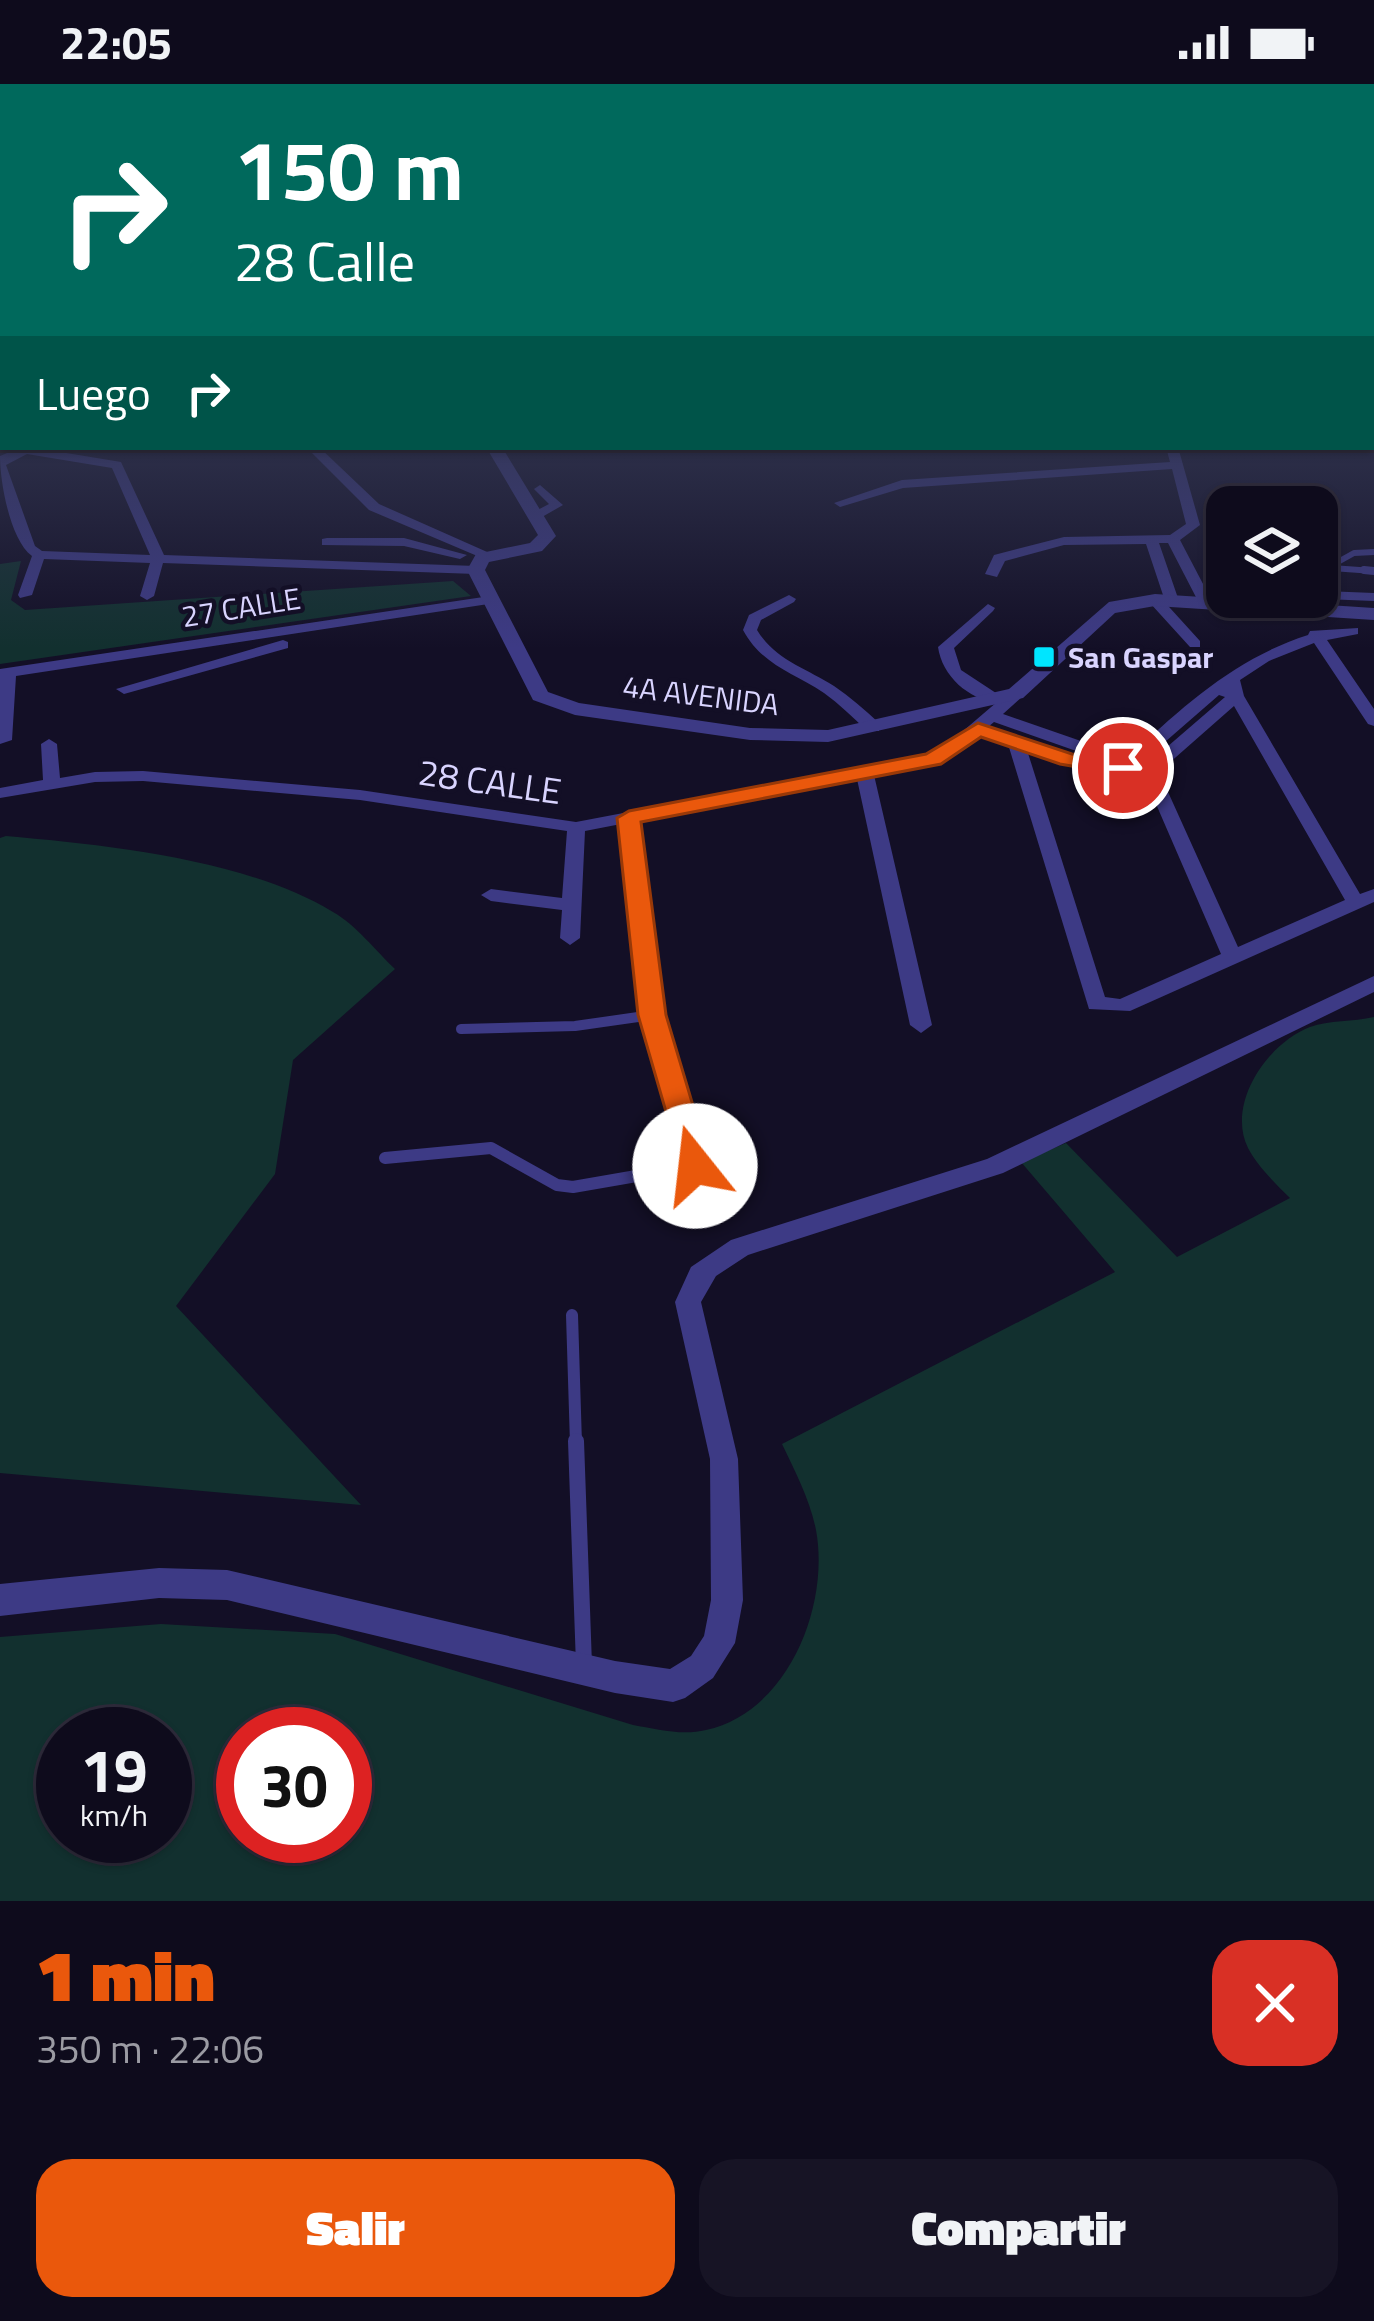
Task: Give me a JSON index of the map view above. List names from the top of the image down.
{
  "streets": {
    "street": ["27 CALLE", "4A AVENIDA", "28 CALLE"]
  },
  "crossings": [
    ["27 CALLE", "4A AVENIDA"],
    ["4A AVENIDA", "28 CALLE"]
  ],
  "places": {
    "transit": ["San Gaspar"]
  },
  "page": {
    "status": "22:05",
    "turn": ["150 m", "28 Calle"],
    "then": "Luego",
    "speed": "19 km/h",
    "limit": "30",
    "heading": ["1 min", "350 m · 22:06"],
    "buttons": ["Salir", "Compartir"]
  }
}
